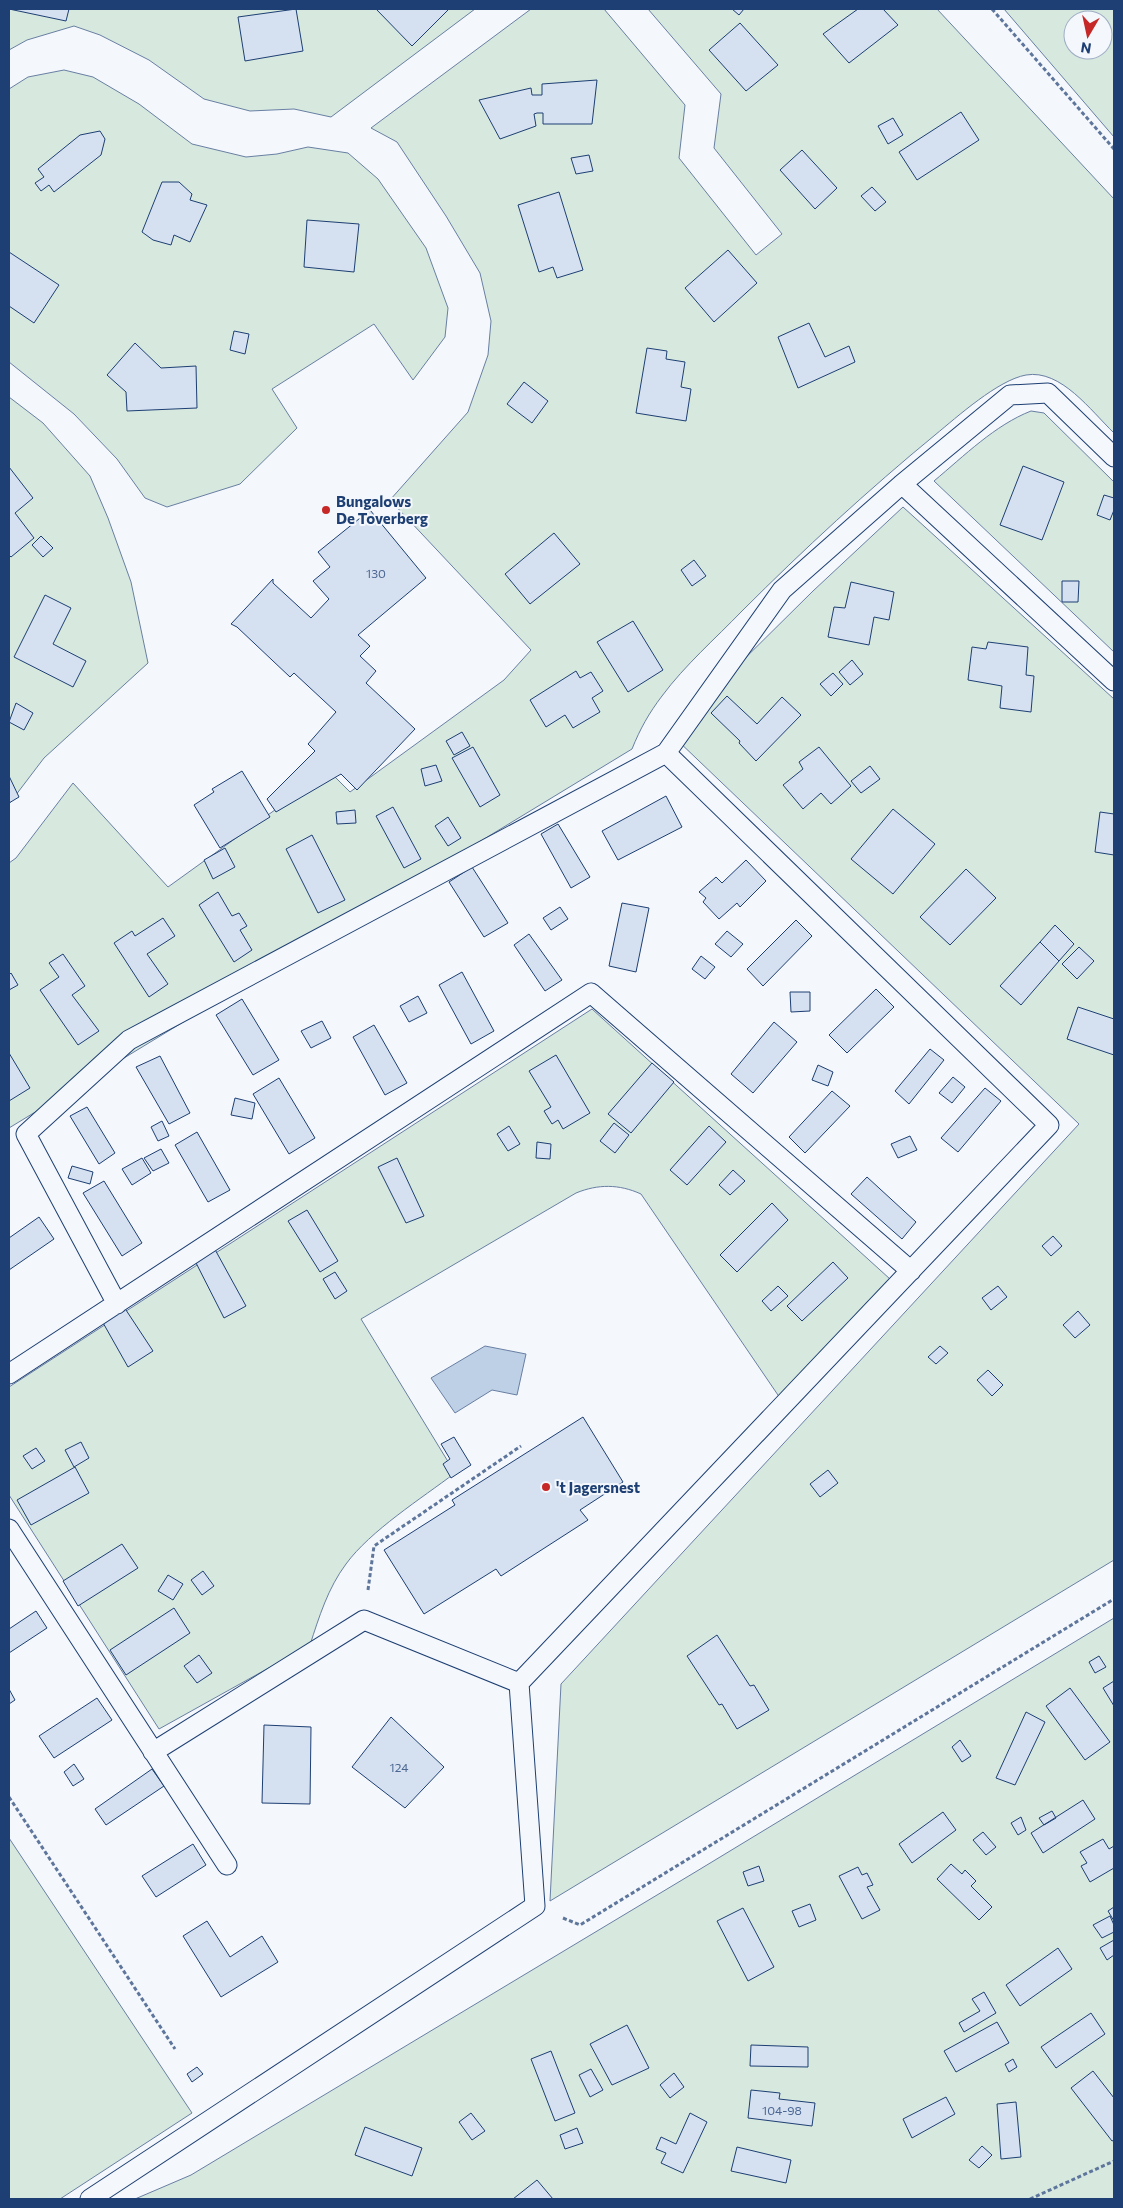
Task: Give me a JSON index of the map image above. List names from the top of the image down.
{
  "places": ["Bungalows De Toverberg", "'t Jagersnest"],
  "house_numbers": ["130", "124", "104-98"],
  "north": "bottom"
}
